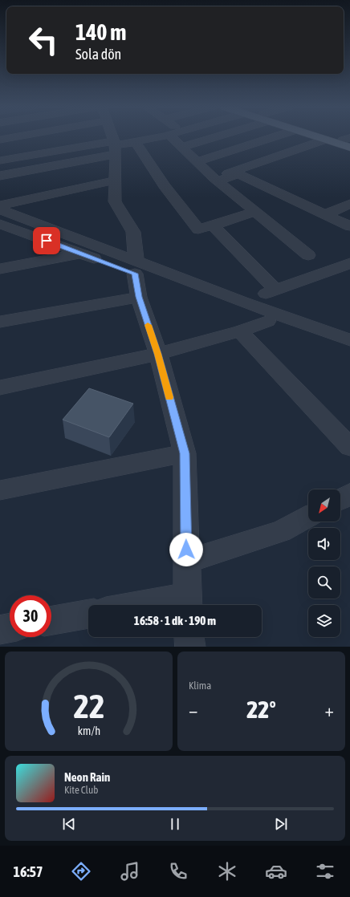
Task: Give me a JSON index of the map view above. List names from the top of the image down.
{
  "north": "bottom left",
  "page": {
    "turn": ["140 m", "Sola dön"],
    "limit": "30",
    "trip": "16:58 · 1 dk · 190 m",
    "tile": "Klima",
    "heat": ["−", "22°", "+"],
    "song": ["Neon Rain", "Kite Club"],
    "tabs": "16:57",
    "gauge": ["22", "km/h"]
  }
}
